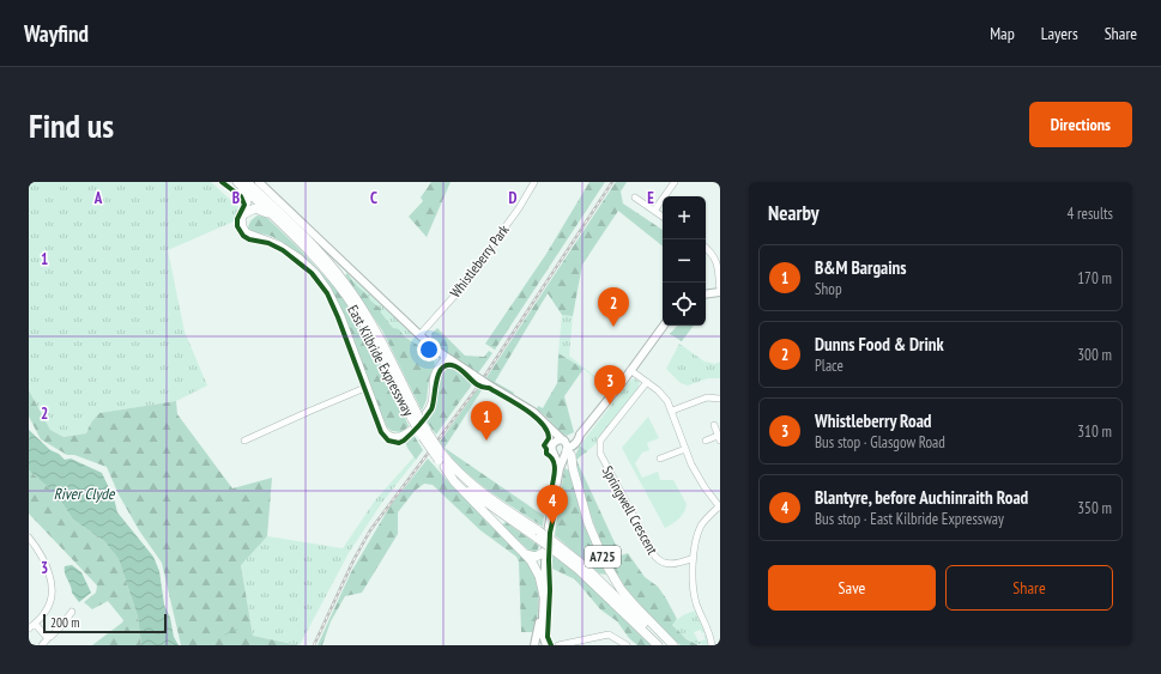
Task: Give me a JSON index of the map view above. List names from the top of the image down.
{
  "streets": {
    "highway": ["East Kilbride Expressway", "A725"],
    "street": ["Whistleberry Park", "Springwell Crescent"]
  },
  "crossings": [
    ["East Kilbride Expressway", "A725"]
  ],
  "water": ["River Clyde"],
  "scale_bar": "200 m",
  "page": {
    "header": "Wayfind",
    "nav": ["Map", "Layers", "Share"],
    "buttons": [
      "Directions",
      ["Save", "Share"]
    ],
    "title": "Find us",
    "heading": ["Nearby", "4 results"],
    "map_buttons": ["+", "−"],
    "list": [
      {
        "mark": "1",
        "name": "B&M Bargains",
        "note": "Shop",
        "value": "170 m"
      },
      {
        "mark": "2",
        "name": "Dunns Food & Drink",
        "note": "Place",
        "value": "300 m"
      },
      {
        "mark": "3",
        "name": "Whistleberry Road",
        "note": "Bus stop · Glasgow Road",
        "value": "310 m"
      },
      {
        "mark": "4",
        "name": "Blantyre, before Auchinraith Road",
        "note": "Bus stop · East Kilbride Expressway",
        "value": "350 m"
      }
    ],
    "pins": [
      "2",
      "3",
      "1",
      "4"
    ],
    "scale": "200 m"
  },
  "grid": {
    "columns": [
      "A",
      "B",
      "C",
      "D",
      "E"
    ],
    "rows": ["1", "2", "3"]
  }
}
